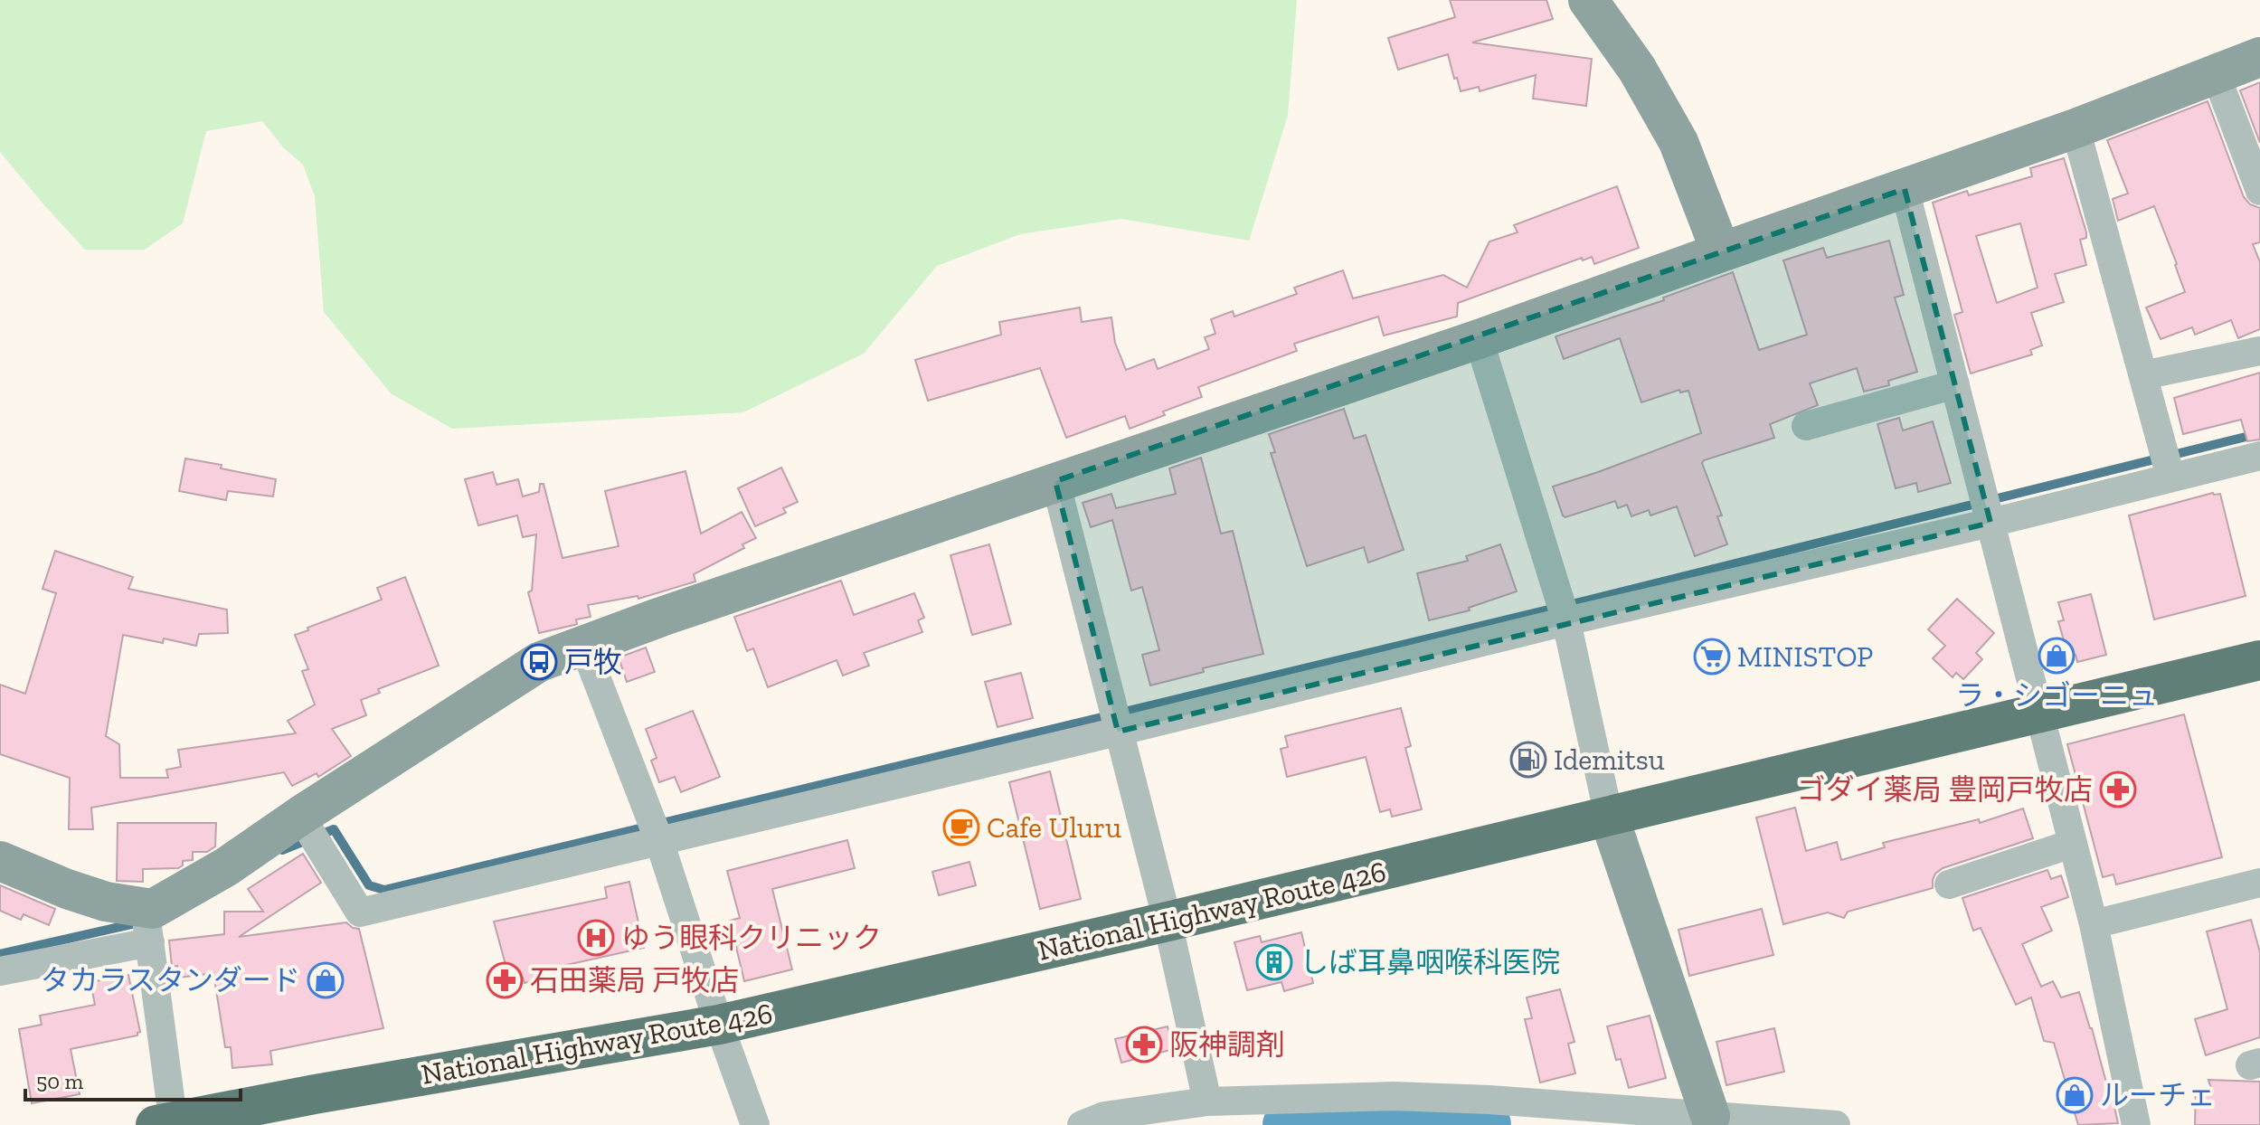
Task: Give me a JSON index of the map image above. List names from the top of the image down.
{
  "streets": {
    "highway": ["National Highway Route 426"]
  },
  "places": {
    "shop": ["ラ・シゴーニュ", "タカラスタンダード", "ルーチェ"],
    "supermarket": ["MINISTOP"],
    "bus stop": ["戸牧"],
    "fuel station": ["Idemitsu"],
    "pharmacy": ["ゴダイ薬局 豊岡戸牧店", "石田薬局 戸牧店", "阪神調剤"],
    "cafe": ["Cafe Uluru"],
    "hospital": ["ゆう眼科クリニック"],
    "building": ["しば耳鼻咽喉科医院"]
  },
  "scale_bar": "50 m"
}
